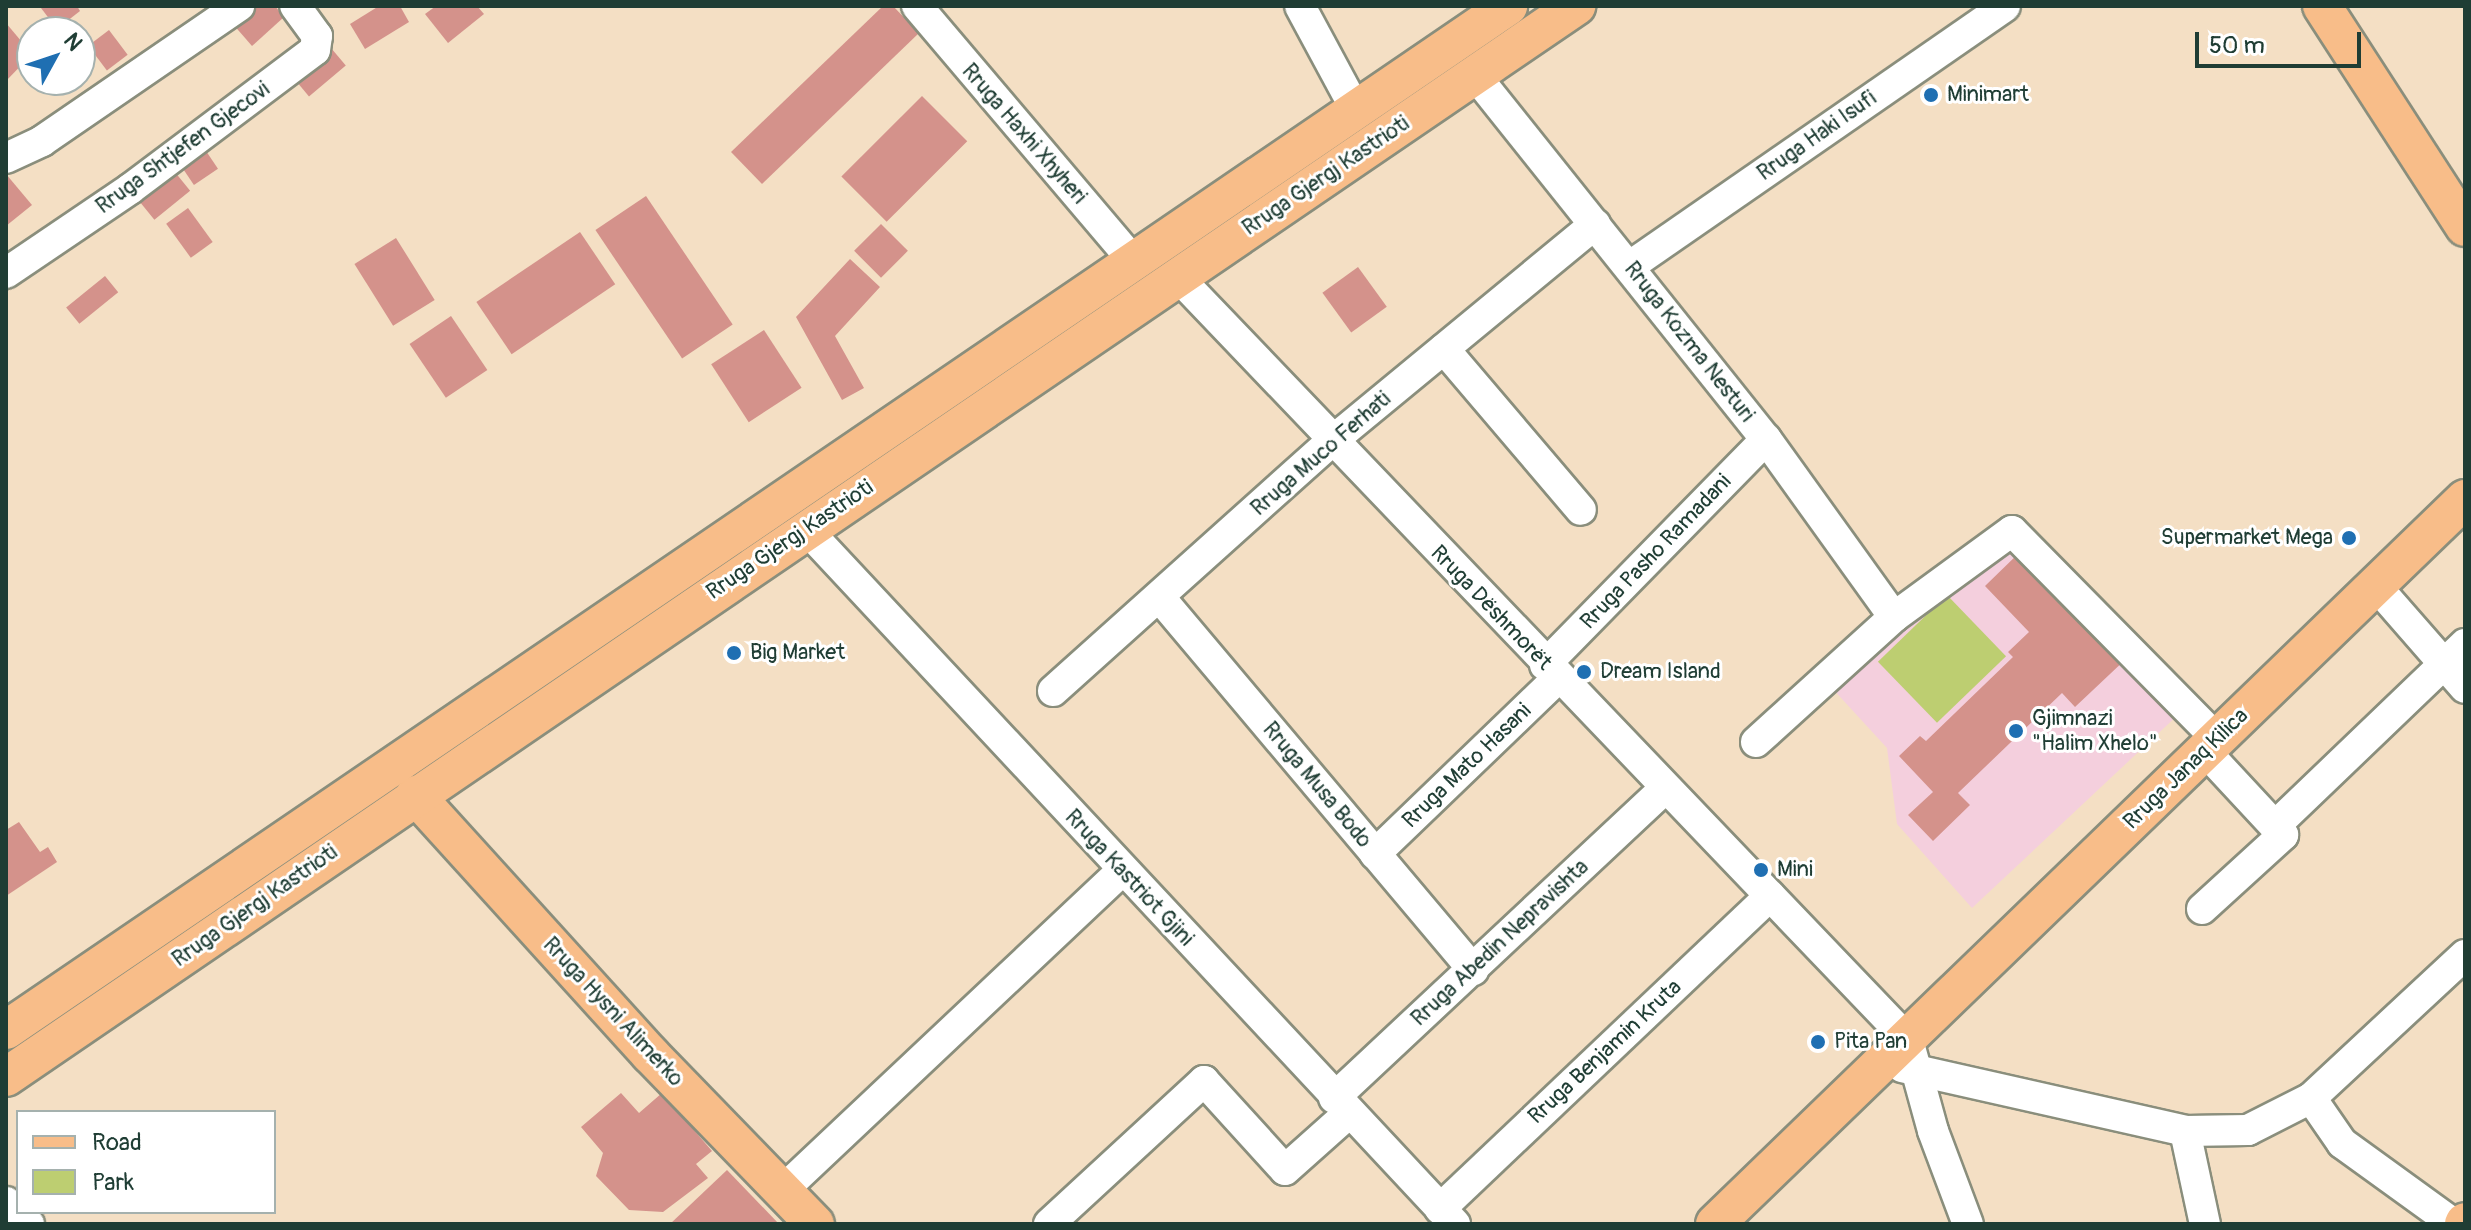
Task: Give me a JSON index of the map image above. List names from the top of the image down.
{
  "streets": {
    "main road": ["Rruga Gjergj Kastrioti", "Rruga Janaq Kilica", "Rruga Hysni Alimerko"],
    "street": [
      "Rruga Haxhi Xhyheri",
      "Rruga Haki Isufi",
      "Rruga Shtjefen Gjecovi",
      "Rruga Kozma Nesturi",
      "Rruga Muco Ferhati",
      "Rruga Pasho Ramadani",
      "Rruga Dëshmorët",
      "Rruga Mato Hasani",
      "Rruga Musa Bodo",
      "Rruga Kastriot Gjini",
      "Rruga Abedin Nepravishta",
      "Rruga Benjamin Kruta"
    ]
  },
  "crossings": [
    ["Rruga Haxhi Xhyheri", "Rruga Gjergj Kastrioti"],
    ["Rruga Haki Isufi", "Rruga Kozma Nesturi"],
    ["Rruga Gjergj Kastrioti", "Rruga Kozma Nesturi"],
    ["Rruga Gjergj Kastrioti", "Rruga Dëshmorët"],
    ["Rruga Gjergj Kastrioti", "Rruga Kastriot Gjini"],
    ["Rruga Gjergj Kastrioti", "Rruga Hysni Alimerko"],
    ["Rruga Kozma Nesturi", "Rruga Muco Ferhati"],
    ["Rruga Kozma Nesturi", "Rruga Pasho Ramadani"],
    ["Rruga Muco Ferhati", "Rruga Dëshmorët"],
    ["Rruga Muco Ferhati", "Rruga Musa Bodo"],
    ["Rruga Pasho Ramadani", "Rruga Dëshmorët"],
    ["Rruga Pasho Ramadani", "Rruga Mato Hasani"],
    ["Rruga Dëshmorët", "Rruga Mato Hasani"],
    ["Rruga Dëshmorët", "Rruga Janaq Kilica"],
    ["Rruga Dëshmorët", "Rruga Abedin Nepravishta"],
    ["Rruga Dëshmorët", "Rruga Benjamin Kruta"],
    ["Rruga Mato Hasani", "Rruga Musa Bodo"],
    ["Rruga Musa Bodo", "Rruga Abedin Nepravishta"],
    ["Rruga Kastriot Gjini", "Rruga Abedin Nepravishta"],
    ["Rruga Kastriot Gjini", "Rruga Benjamin Kruta"]
  ],
  "places": [
    "Minimart",
    "Supermarket Mega",
    "Big Market",
    "Dream Island",
    "Gjimnazi \"Halim Xhelo\"",
    "Mini",
    "Pita Pan"
  ],
  "legend": ["Road", "Park"],
  "scale_bar": "50 m",
  "north": "top right"
}
